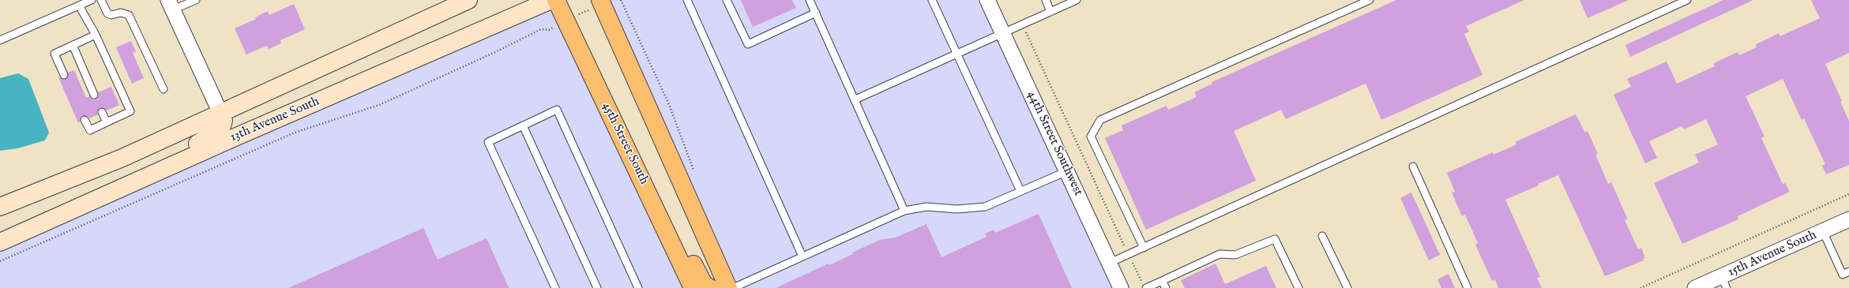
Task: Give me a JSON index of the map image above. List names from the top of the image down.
{
  "streets": {
    "main road": ["13th Avenue South", "45th Street South"],
    "street": ["44th Street Southwest", "15th Avenue South"]
  }
}
